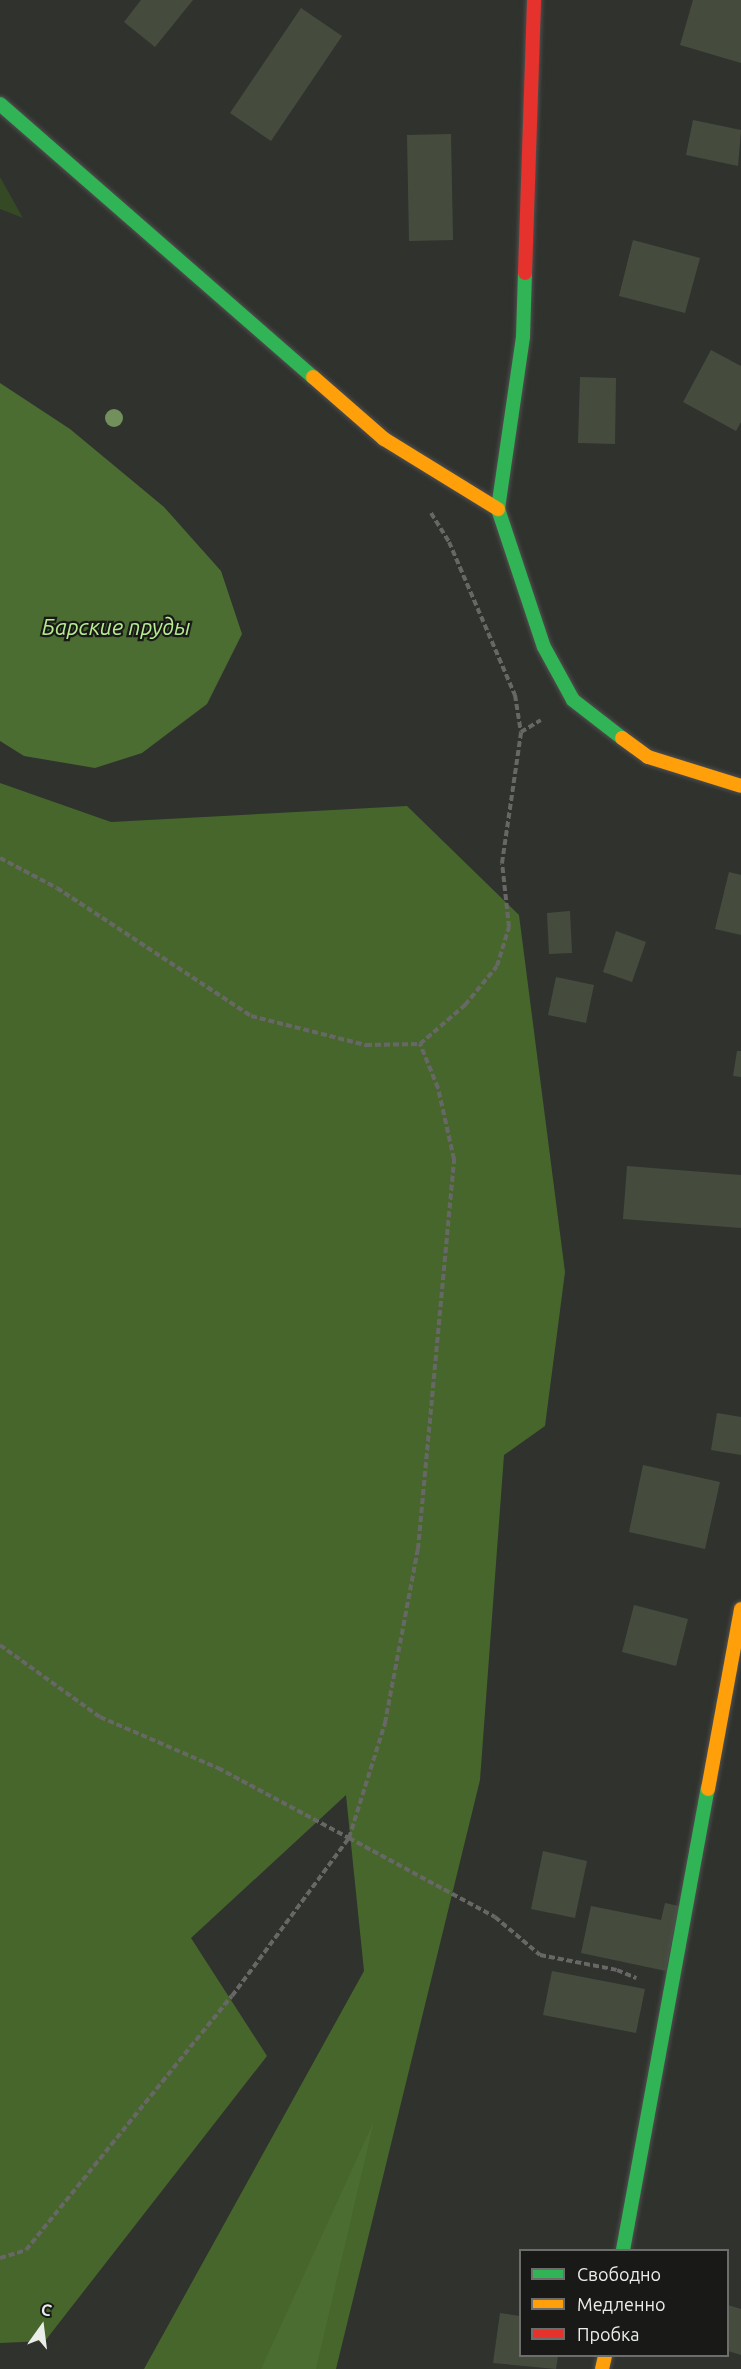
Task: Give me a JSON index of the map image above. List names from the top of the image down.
{
  "water": ["Барские пруды"],
  "legend": ["Свободно", "Медленно", "Пробка"],
  "north": "top"
}
